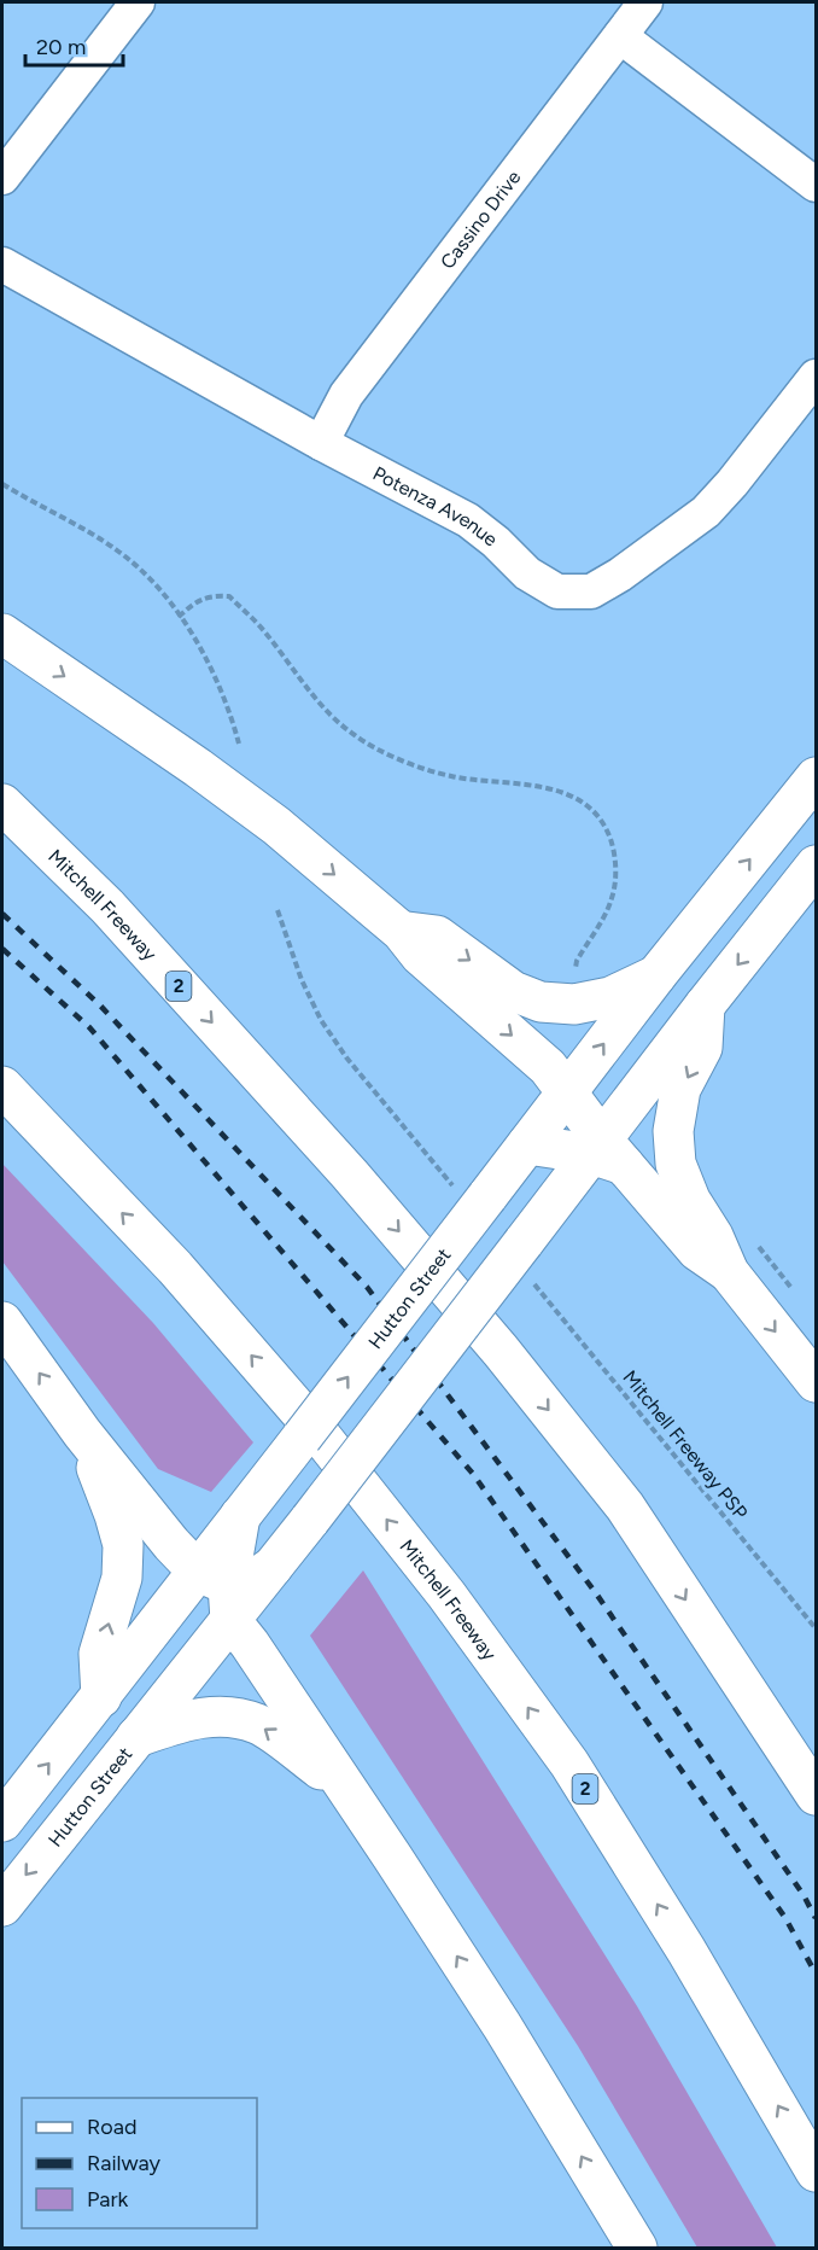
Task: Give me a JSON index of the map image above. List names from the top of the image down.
{
  "streets": {
    "main road": ["Mitchell Freeway", "2", "Hutton Street"],
    "street": ["Cassino Drive", "Potenza Avenue"],
    "path": ["Mitchell Freeway PSP"]
  },
  "crossings": [
    ["Cassino Drive", "Potenza Avenue"]
  ],
  "legend": ["Road", "Railway", "Park"],
  "scale_bar": "20 m"
}
